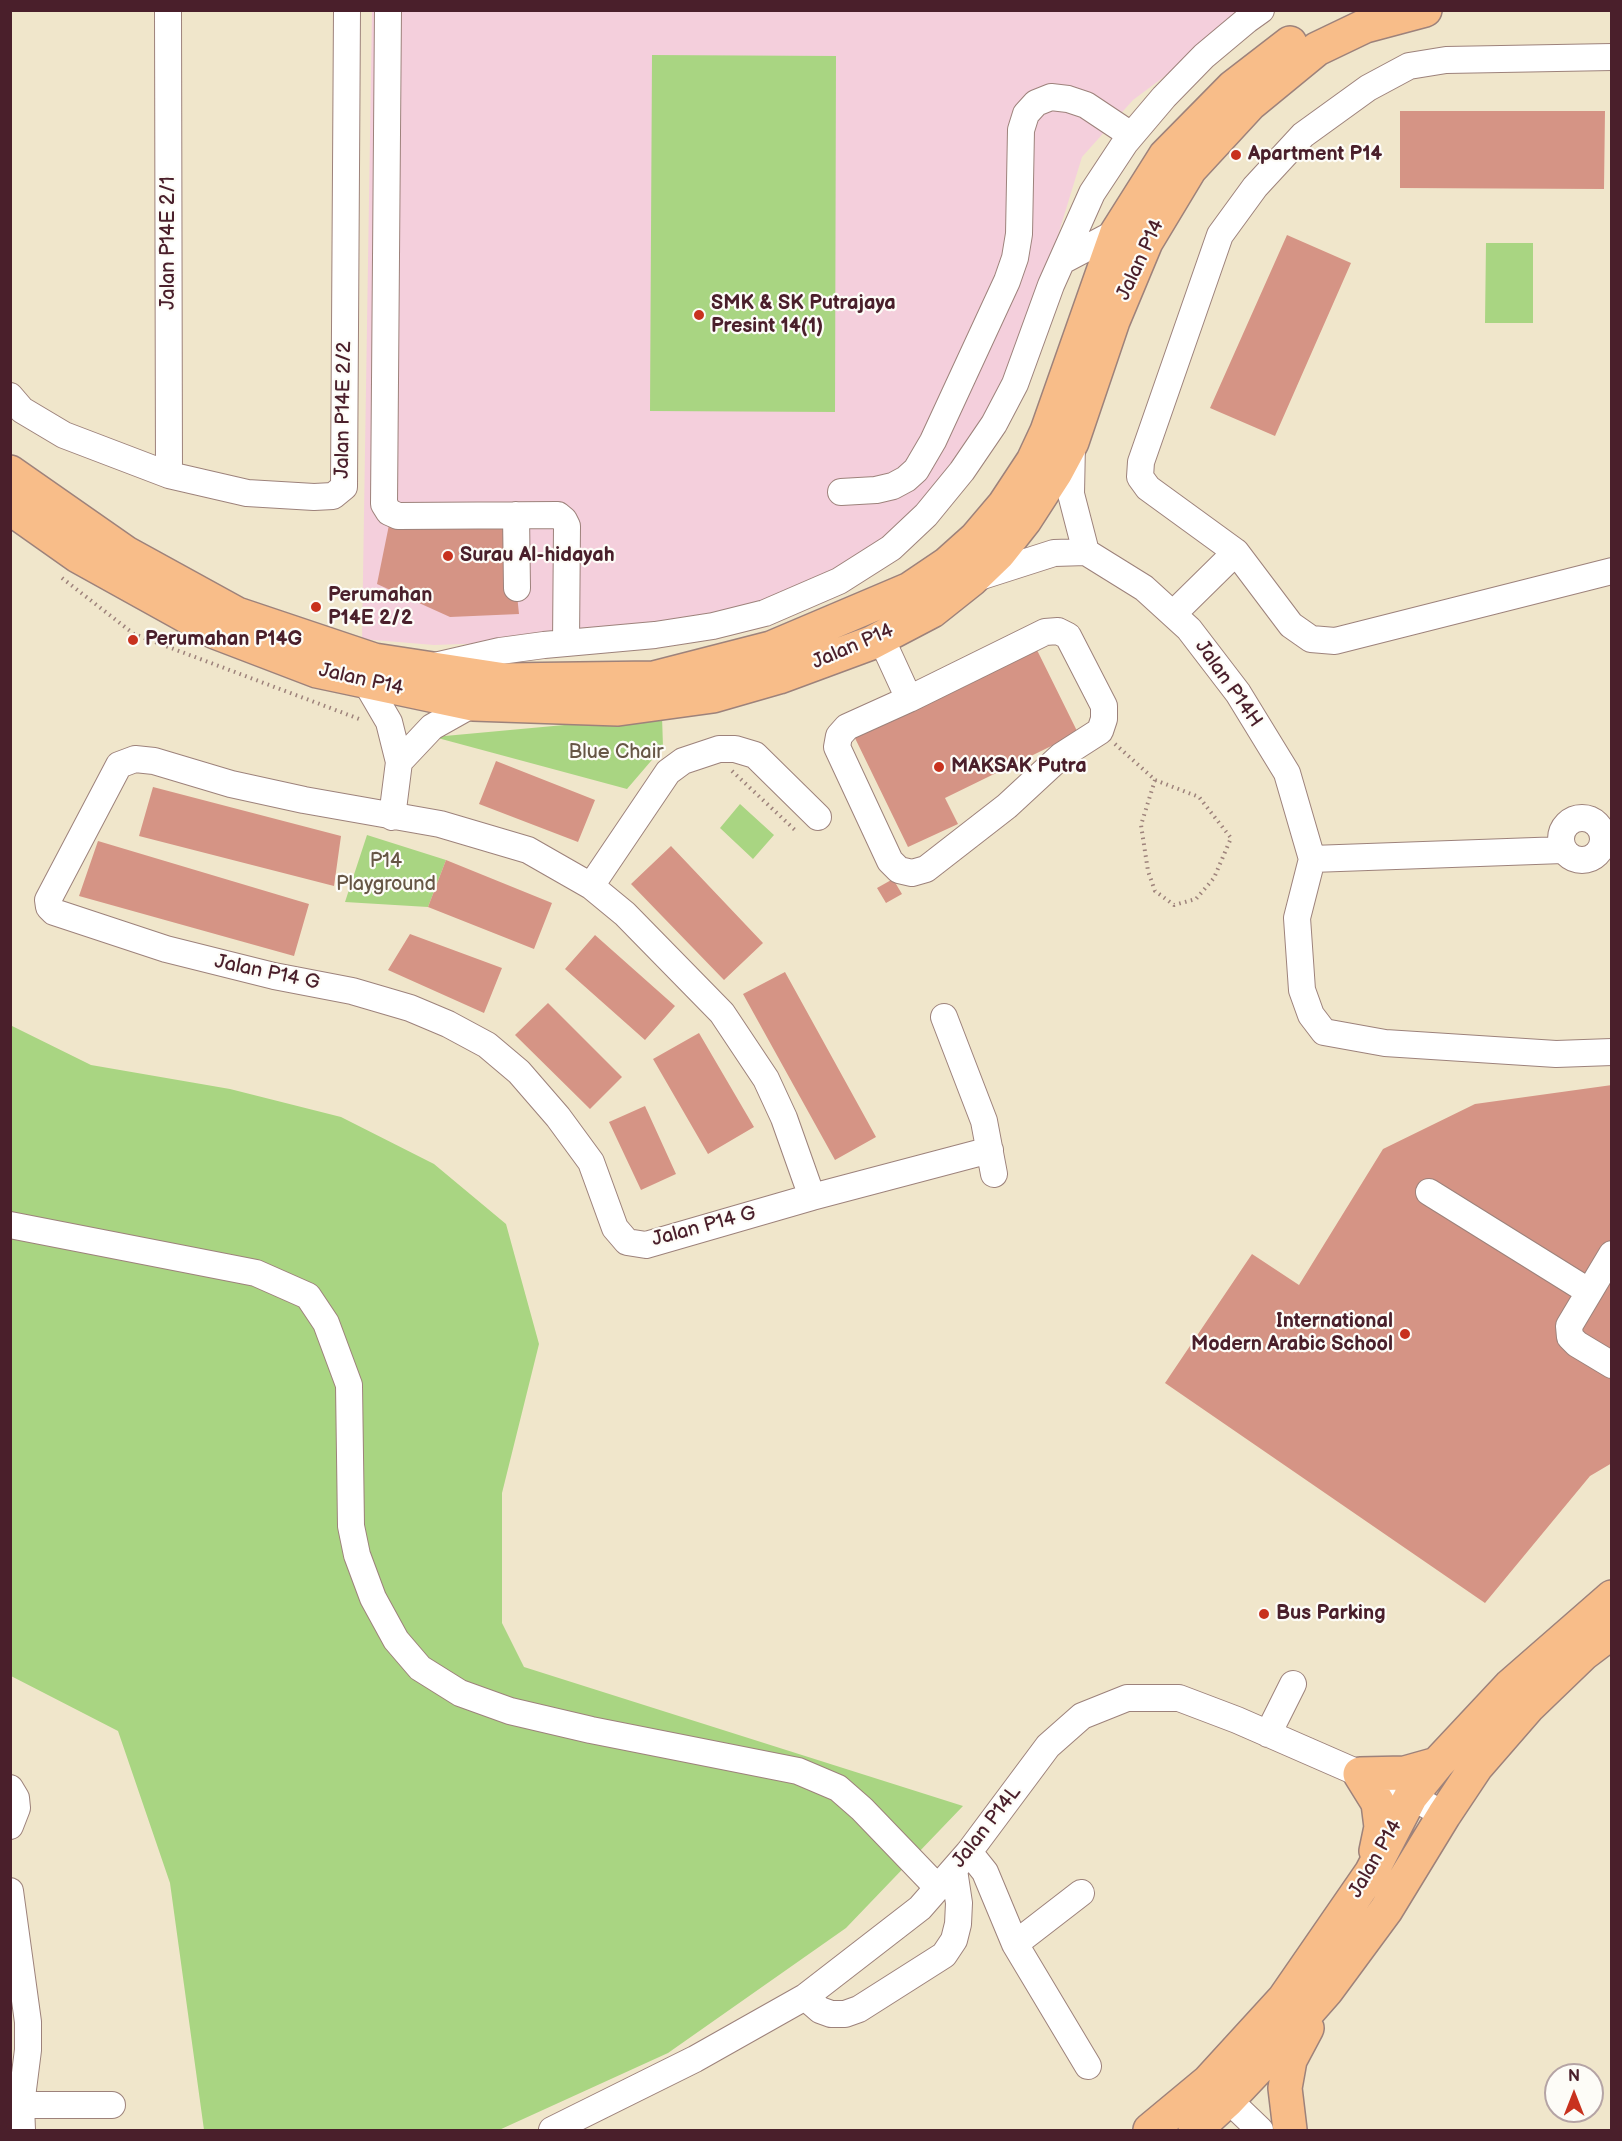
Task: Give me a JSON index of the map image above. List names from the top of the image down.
{
  "streets": {
    "main road": ["Jalan P14"],
    "street": [
      "Jalan P14E 2/1",
      "Jalan P14E 2/2",
      "Jalan P14H",
      "Jalan P14 G",
      "Jalan P14L"
    ]
  },
  "crossings": [
    ["Jalan P14E 2/1", "Jalan P14E 2/2"],
    ["Jalan P14", "Jalan P14L"]
  ],
  "parks": ["Blue Chair", "P14 Playground"],
  "places": [
    "Apartment P14",
    "SMK & SK Putrajaya Presint 14(1)",
    "Surau Al-hidayah",
    "Perumahan P14E 2/2",
    "Perumahan P14G",
    "MAKSAK Putra",
    "International Modern Arabic School",
    "Bus Parking"
  ],
  "north": "top"
}
